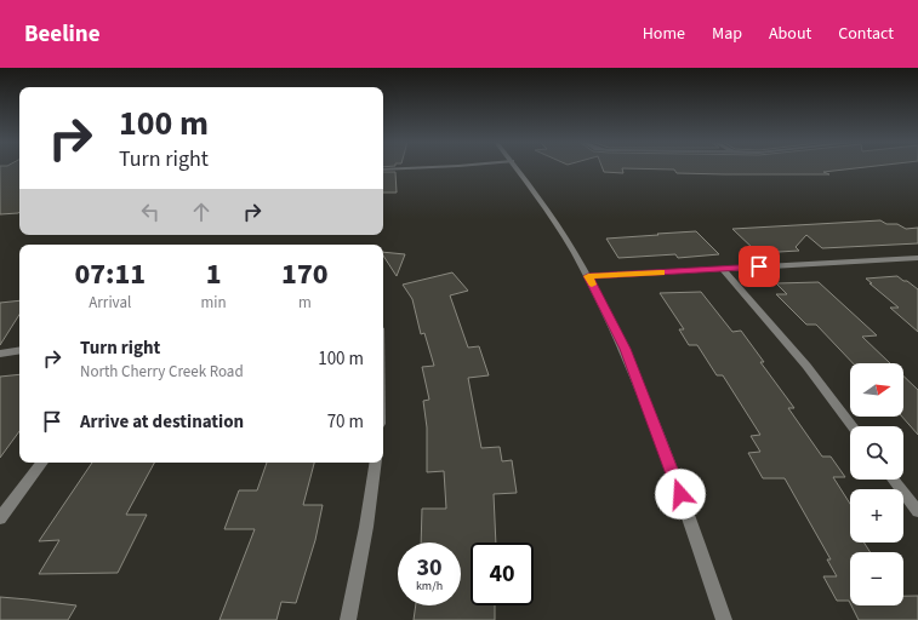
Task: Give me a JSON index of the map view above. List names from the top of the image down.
{
  "north": "right",
  "page": {
    "header": "Beeline",
    "nav": [
      "Home",
      "Map",
      "About",
      "Contact"
    ],
    "turn": ["100 m", "Turn right"],
    "eta": [
      "07:11",
      "Arrival",
      "1",
      "min",
      "170",
      "m"
    ],
    "list": [
      {
        "name": "Turn right",
        "note": "North Cherry Creek Road",
        "value": "100 m"
      },
      {
        "name": "Arrive at destination",
        "value": "70 m"
      }
    ],
    "map_buttons": ["+", "−"],
    "speed": "30 km/h",
    "limit": "40"
  }
}
